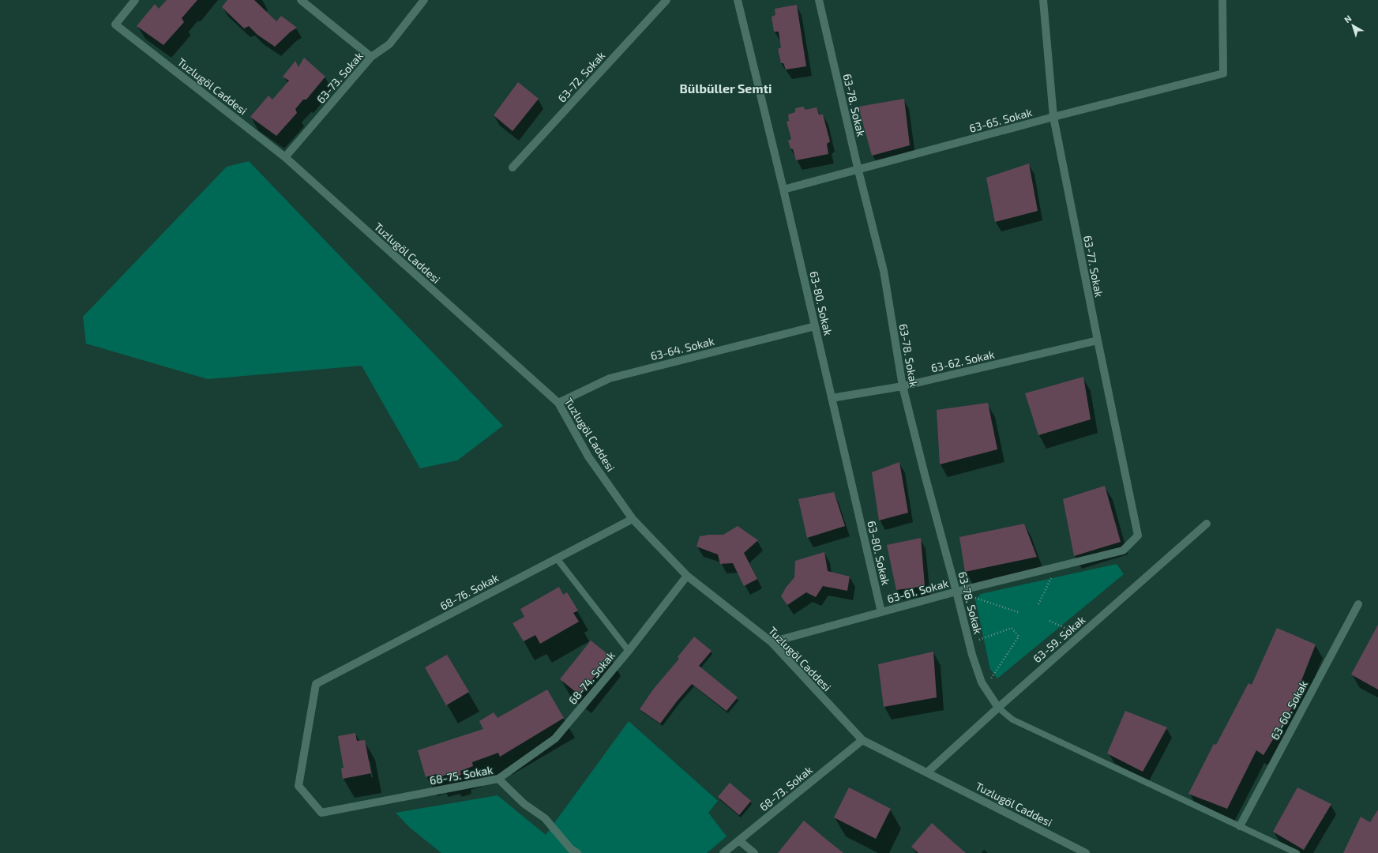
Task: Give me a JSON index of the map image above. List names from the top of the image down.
{
  "streets": {
    "street": [
      "63-72. Sokak",
      "63-73. Sokak",
      "Tuzlugöl Caddesi",
      "63-78. Sokak",
      "63-65. Sokak",
      "63-77. Sokak",
      "63-80. Sokak",
      "63-64. Sokak",
      "63-62. Sokak",
      "63-61. Sokak",
      "68-76. Sokak",
      "63-59. Sokak",
      "68-74. Sokak",
      "63-60. Sokak",
      "68-75. Sokak",
      "68-73. Sokak"
    ]
  },
  "crossings": [
    ["63-73. Sokak", "Tuzlugöl Caddesi"],
    ["Tuzlugöl Caddesi", "63-64. Sokak"],
    ["Tuzlugöl Caddesi", "63-61. Sokak"],
    ["Tuzlugöl Caddesi", "68-76. Sokak"],
    ["Tuzlugöl Caddesi", "63-59. Sokak"],
    ["Tuzlugöl Caddesi", "68-74. Sokak"],
    ["Tuzlugöl Caddesi", "68-73. Sokak"],
    ["63-78. Sokak", "63-65. Sokak"],
    ["63-78. Sokak", "63-62. Sokak"],
    ["63-78. Sokak", "63-61. Sokak"],
    ["63-78. Sokak", "63-59. Sokak"],
    ["63-65. Sokak", "63-77. Sokak"],
    ["63-65. Sokak", "63-80. Sokak"],
    ["63-77. Sokak", "63-62. Sokak"],
    ["63-77. Sokak", "63-61. Sokak"],
    ["63-80. Sokak", "63-64. Sokak"],
    ["63-80. Sokak", "63-62. Sokak"],
    ["63-80. Sokak", "63-61. Sokak"],
    ["68-76. Sokak", "68-75. Sokak"],
    ["68-74. Sokak", "68-75. Sokak"]
  ],
  "districts": ["Bülbüller Semti"],
  "north": "top left"
}
